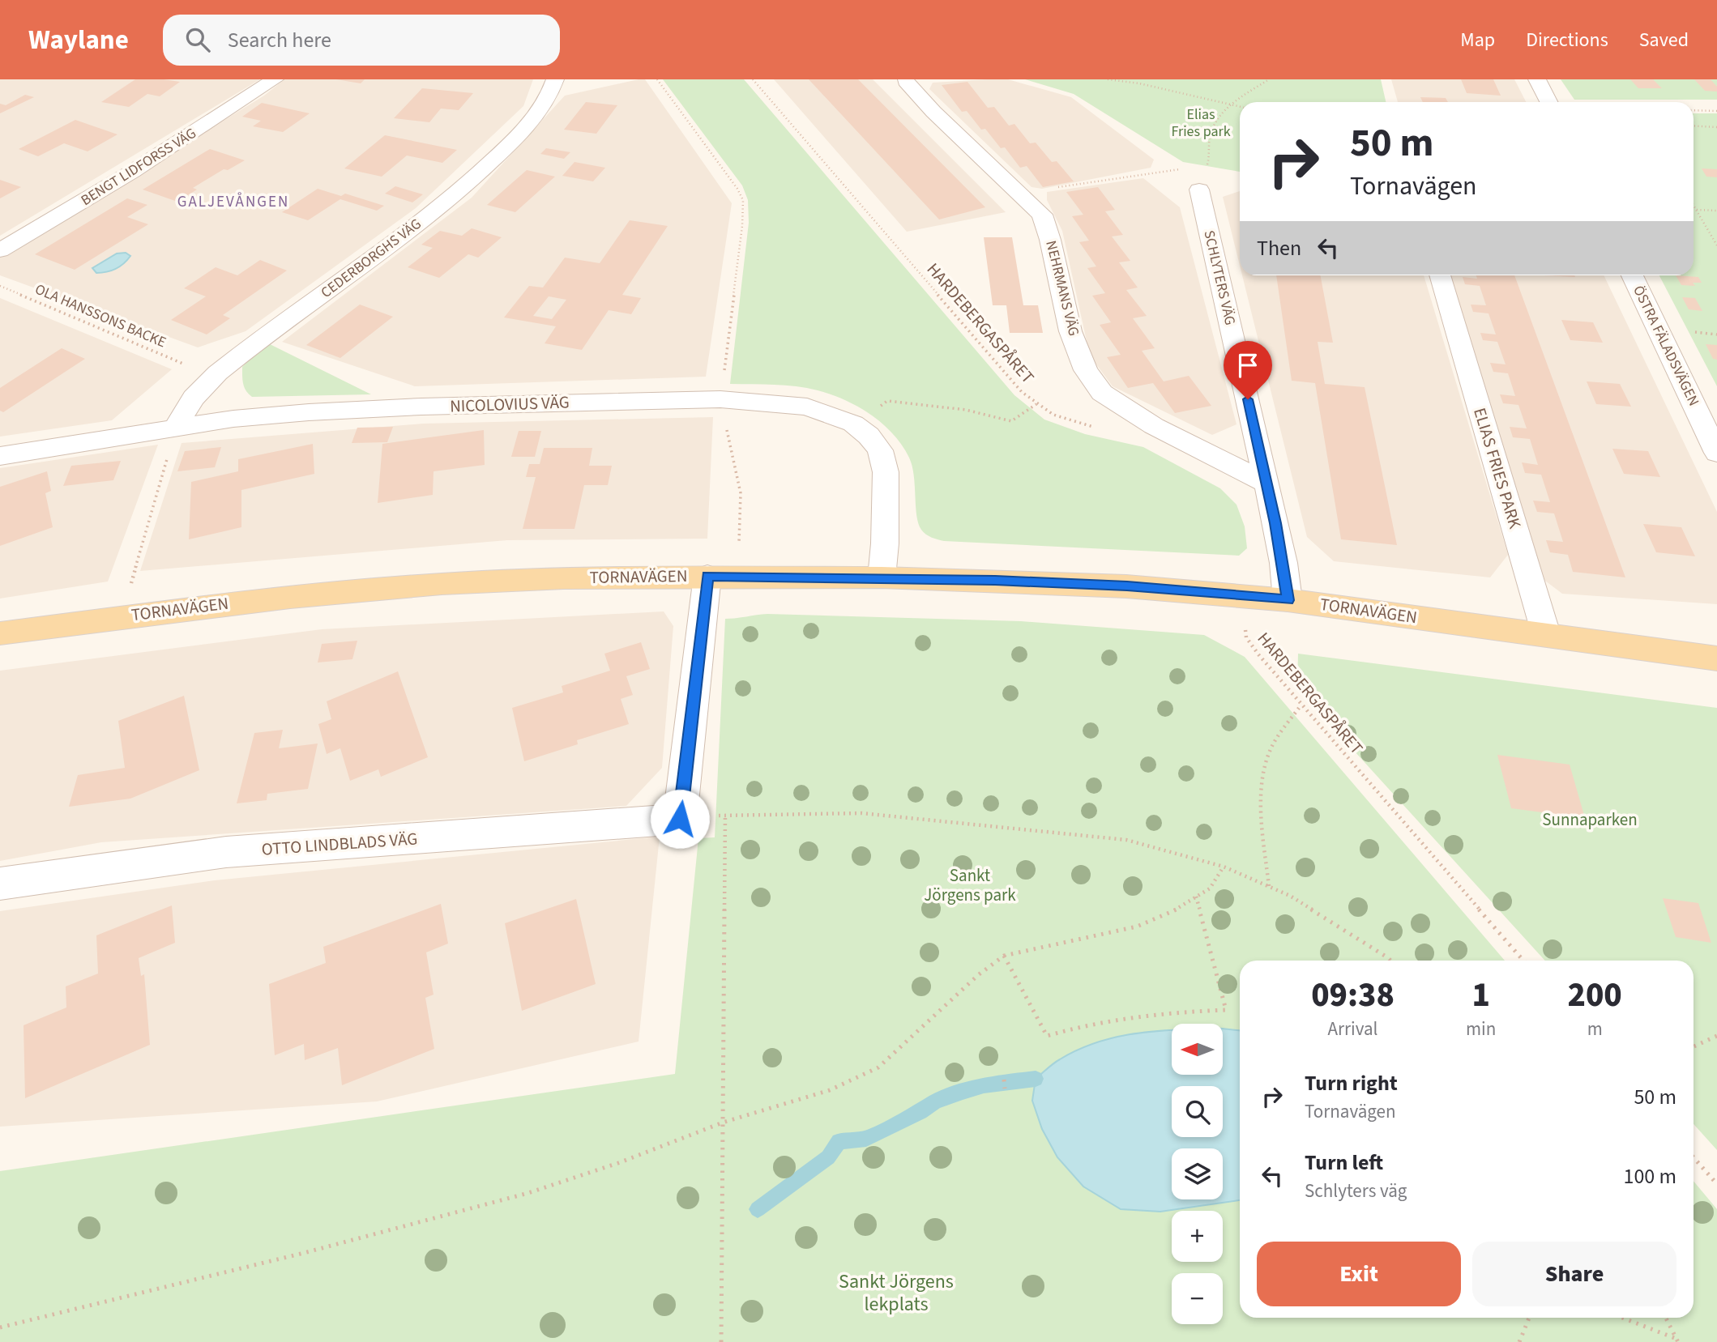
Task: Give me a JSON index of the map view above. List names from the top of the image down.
{
  "streets": {
    "main road": ["TORNAVÄGEN"],
    "street": [
      "BENGT LIDFORSS VÄG",
      "CEDERBORGHS VÄG",
      "SCHLYTERS VÄG",
      "NEHRMANS VÄG",
      "ÖSTRA FÄLADSVÄGEN",
      "NICOLOVIUS VÄG",
      "ELIAS FRIES PARK",
      "OTTO LINDBLADS VÄG"
    ],
    "path": ["OLA HANSSONS BACKE", "HARDEBERGASPÅRET"]
  },
  "crossings": [
    ["CEDERBORGHS VÄG", "NICOLOVIUS VÄG"],
    ["SCHLYTERS VÄG", "NEHRMANS VÄG"],
    ["SCHLYTERS VÄG", "TORNAVÄGEN"],
    ["HARDEBERGASPÅRET", "TORNAVÄGEN"],
    ["NICOLOVIUS VÄG", "TORNAVÄGEN"],
    ["ELIAS FRIES PARK", "TORNAVÄGEN"]
  ],
  "districts": ["GALJEVÅNGEN"],
  "parks": [
    "Elias Fries park",
    "Sunnaparken",
    "Sankt Jörgens park",
    "Sankt Jörgens lekplats"
  ],
  "north": "left",
  "page": {
    "header": "Waylane",
    "search": "Search here",
    "nav": ["Map", "Directions", "Saved"],
    "turn": ["50 m", "Tornavägen"],
    "then": "Then",
    "eta": [
      "09:38",
      "Arrival",
      "1",
      "min",
      "200",
      "m"
    ],
    "map_buttons": ["+", "−"],
    "list": [
      {
        "name": "Turn right",
        "note": "Tornavägen",
        "value": "50 m"
      },
      {
        "name": "Turn left",
        "note": "Schlyters väg",
        "value": "100 m"
      }
    ],
    "buttons": ["Exit", "Share"]
  }
}
